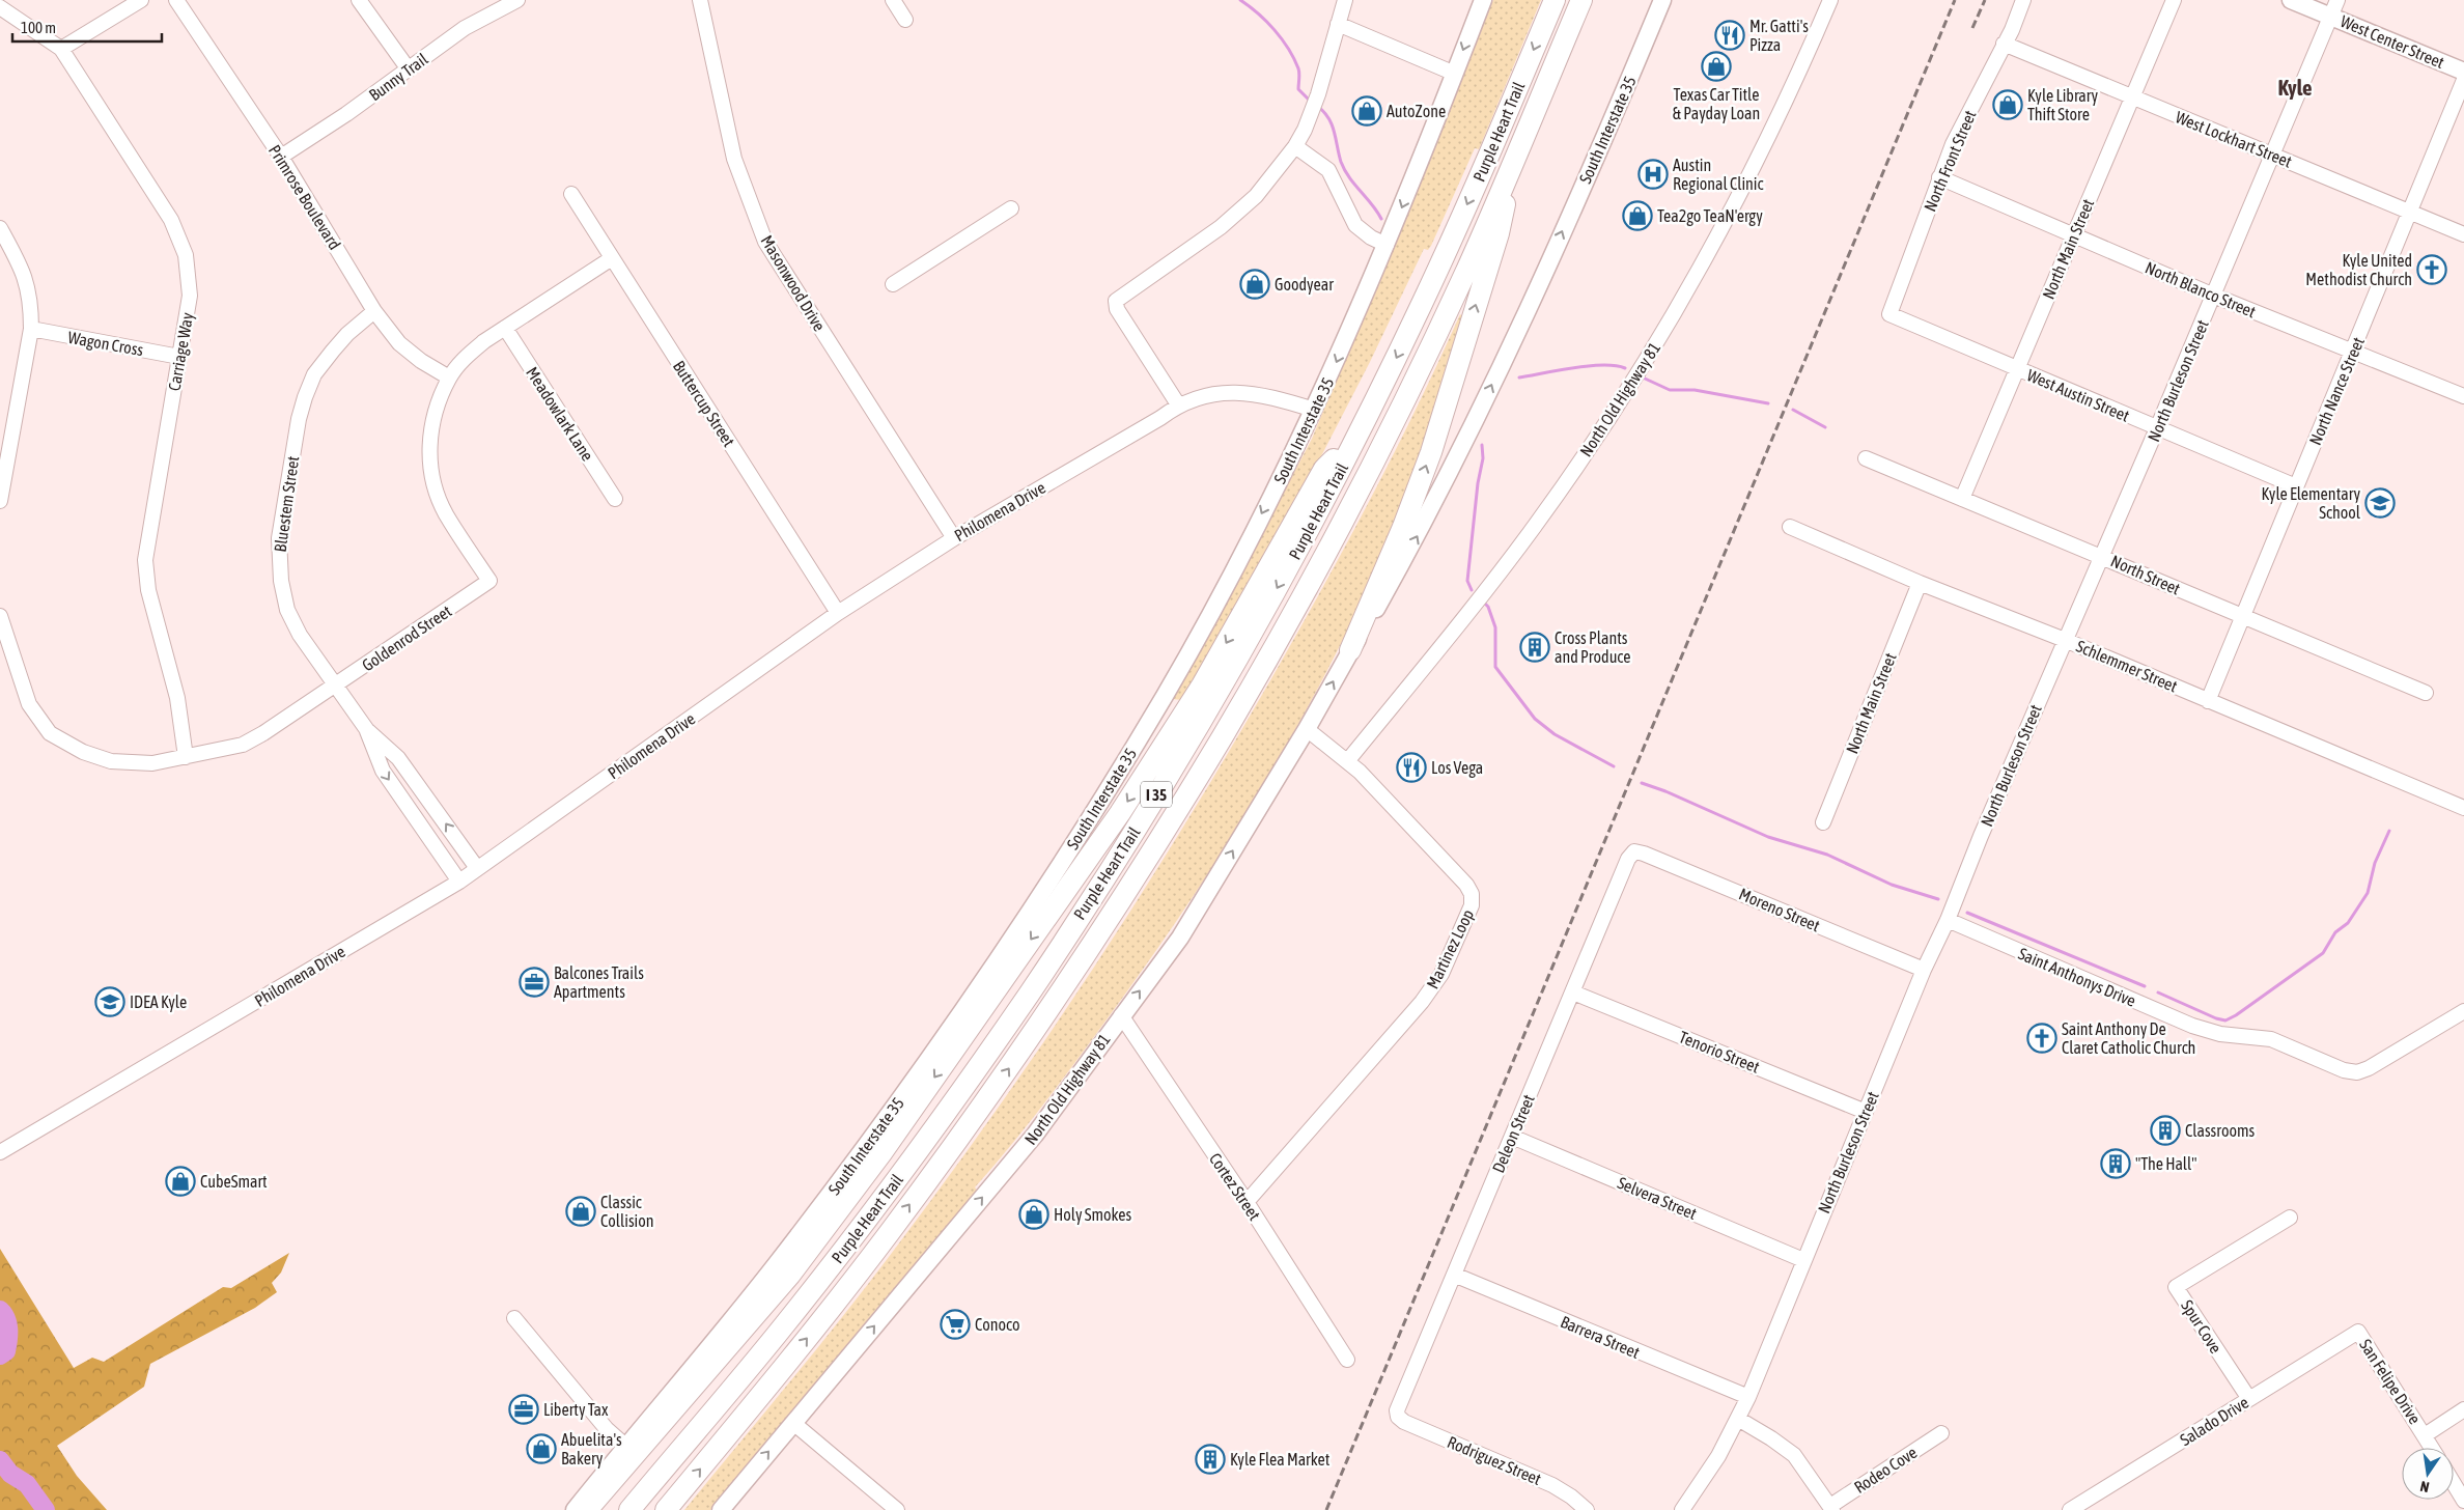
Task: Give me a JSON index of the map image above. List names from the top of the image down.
{
  "streets": {
    "highway": ["Purple Heart Trail", "I 35"],
    "main road": ["West Center Street", "South Interstate 35", "North Old Highway 81"],
    "street": [
      "Bunny Trail",
      "West Lockhart Street",
      "North Front Street",
      "Primrose Boulevard",
      "North Main Street",
      "Masonwood Drive",
      "North Blanco Street",
      "Wagon Cross",
      "Carriage Way",
      "North Burleson Street",
      "North Nance Street",
      "West Austin Street",
      "Buttercup Street",
      "Meadowlark Lane",
      "Bluestem Street",
      "Philomena Drive",
      "North Street",
      "Goldenrod Street",
      "Schlemmer Street",
      "Moreno Street",
      "Martinez Loop",
      "Saint Anthonys Drive",
      "Tenorio Street",
      "Deleon Street",
      "Cortez Street",
      "Selvera Street",
      "Spur Cove",
      "Barrera Street",
      "San Felipe Drive",
      "Salado Drive",
      "Rodriguez Street",
      "Rodeo Cove"
    ]
  },
  "crossings": [
    ["West Center Street", "North Burleson Street"],
    ["Bunny Trail", "Primrose Boulevard"],
    ["South Interstate 35", "North Old Highway 81"],
    ["South Interstate 35", "Philomena Drive"],
    ["South Interstate 35", "Martinez Loop"],
    ["West Lockhart Street", "North Front Street"],
    ["West Lockhart Street", "North Main Street"],
    ["West Lockhart Street", "North Burleson Street"],
    ["West Lockhart Street", "North Nance Street"],
    ["North Front Street", "North Blanco Street"],
    ["North Front Street", "West Austin Street"],
    ["Primrose Boulevard", "Bluestem Street"],
    ["Primrose Boulevard", "Goldenrod Street"],
    ["North Main Street", "North Blanco Street"],
    ["North Main Street", "West Austin Street"],
    ["North Main Street", "North Street"],
    ["North Main Street", "Schlemmer Street"],
    ["Masonwood Drive", "Philomena Drive"],
    ["North Blanco Street", "North Burleson Street"],
    ["North Blanco Street", "North Nance Street"],
    ["Wagon Cross", "Carriage Way"],
    ["Carriage Way", "Goldenrod Street"],
    ["North Burleson Street", "West Austin Street"],
    ["North Burleson Street", "North Street"],
    ["North Burleson Street", "Schlemmer Street"],
    ["North Burleson Street", "Moreno Street"],
    ["North Burleson Street", "Saint Anthonys Drive"],
    ["North Burleson Street", "Tenorio Street"],
    ["North Burleson Street", "Selvera Street"],
    ["North Burleson Street", "Barrera Street"],
    ["North Nance Street", "West Austin Street"],
    ["North Nance Street", "North Street"],
    ["North Nance Street", "Schlemmer Street"],
    ["North Old Highway 81", "Martinez Loop"],
    ["North Old Highway 81", "Cortez Street"],
    ["Buttercup Street", "Philomena Drive"],
    ["Buttercup Street", "Goldenrod Street"],
    ["Meadowlark Lane", "Goldenrod Street"],
    ["Bluestem Street", "Philomena Drive"],
    ["Bluestem Street", "Goldenrod Street"],
    ["Moreno Street", "Deleon Street"],
    ["Martinez Loop", "Cortez Street"],
    ["Tenorio Street", "Deleon Street"],
    ["Deleon Street", "Selvera Street"],
    ["Deleon Street", "Barrera Street"],
    ["Deleon Street", "Rodriguez Street"],
    ["Spur Cove", "Salado Drive"],
    ["San Felipe Drive", "Salado Drive"]
  ],
  "one_way": ["North Old Highway 81"],
  "districts": ["Kyle"],
  "places": {
    "restaurant": ["Mr. Gatti's Pizza", "Los Vega"],
    "shop": [
      "Texas Car Title & Payday Loan",
      "Kyle Library Thift Store",
      "AutoZone",
      "Tea2go TeaN'ergy",
      "Goodyear",
      "CubeSmart",
      "Classic Collision",
      "Holy Smokes",
      "Abuelita's Bakery"
    ],
    "hospital": ["Austin Regional Clinic"],
    "church": ["Kyle United Methodist Church", "Saint Anthony De Claret Catholic Church"],
    "school or university": ["Kyle Elementary School", "IDEA Kyle"],
    "building": [
      "Cross Plants and Produce",
      "Classrooms",
      "\"The Hall\"",
      "Kyle Flea Market"
    ],
    "office": ["Balcones Trails Apartments", "Liberty Tax"],
    "supermarket": ["Conoco"]
  },
  "scale_bar": "100 m",
  "north": "bottom"
}
